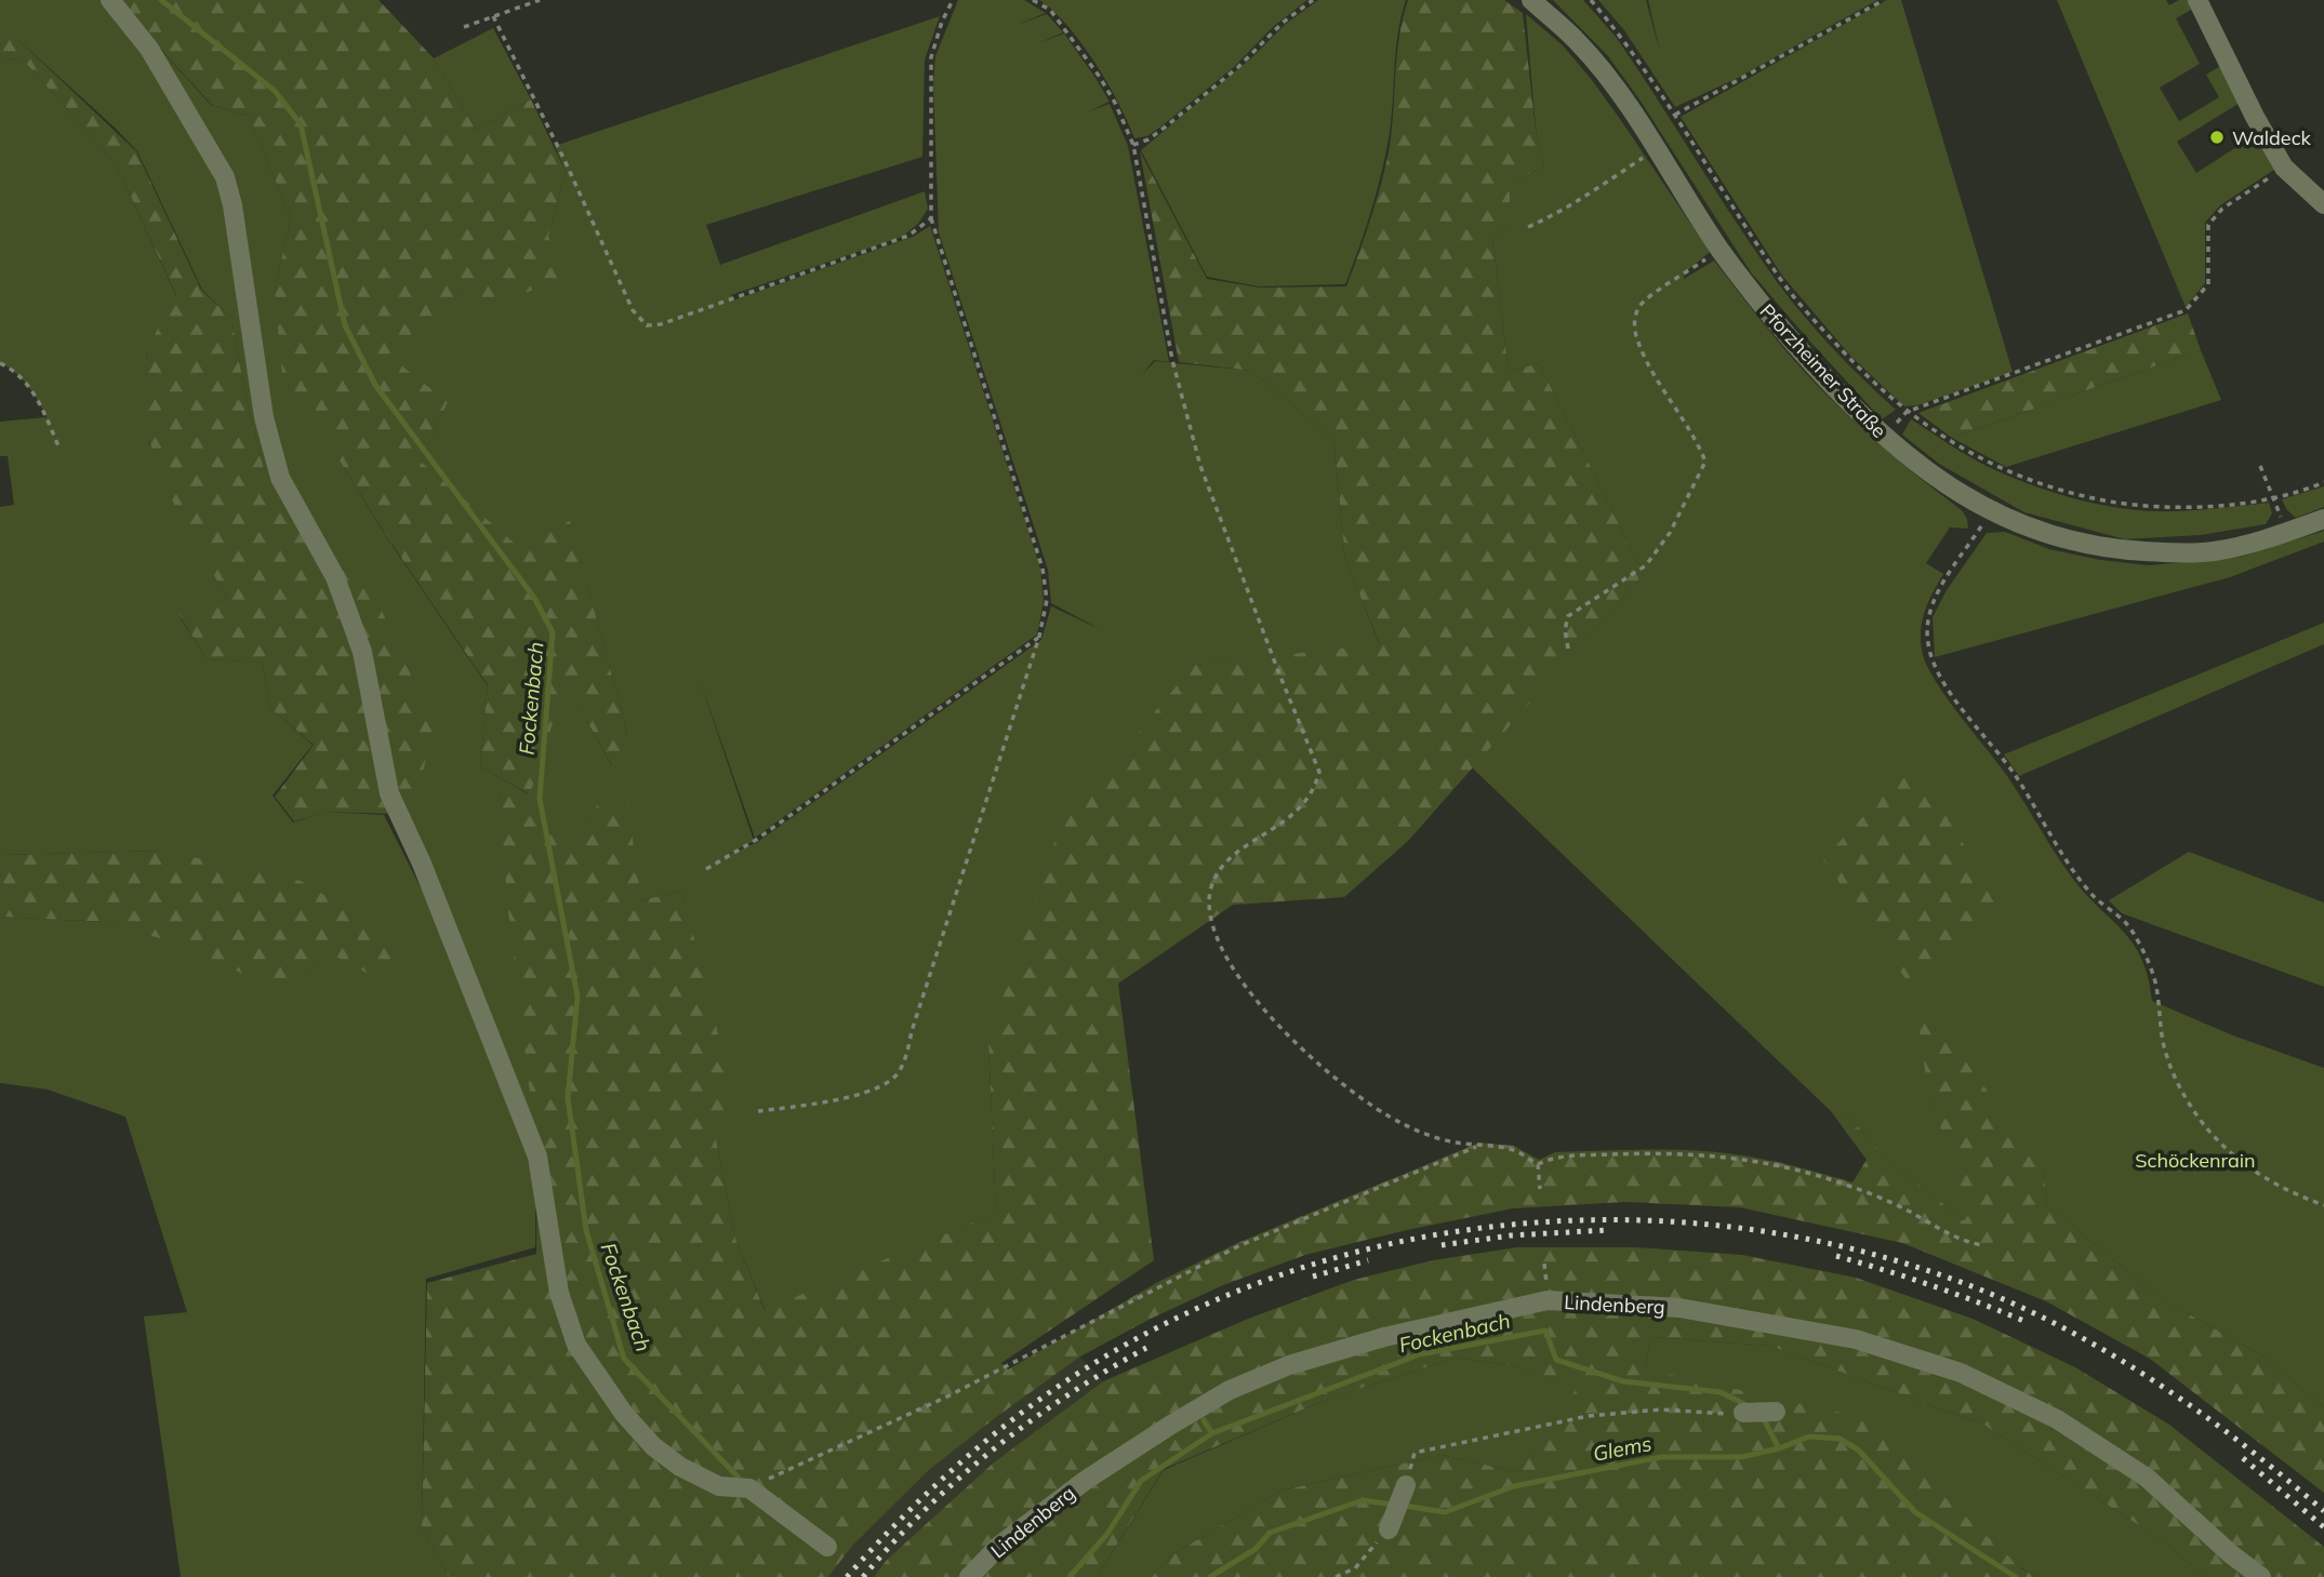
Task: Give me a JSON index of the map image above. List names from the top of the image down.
{
  "streets": {
    "street": ["Pforzheimer Straße", "Lindenberg"]
  },
  "water": ["Fockenbach", "Glems"],
  "parks": ["Schöckenrain"],
  "places": ["Waldeck"]
}
